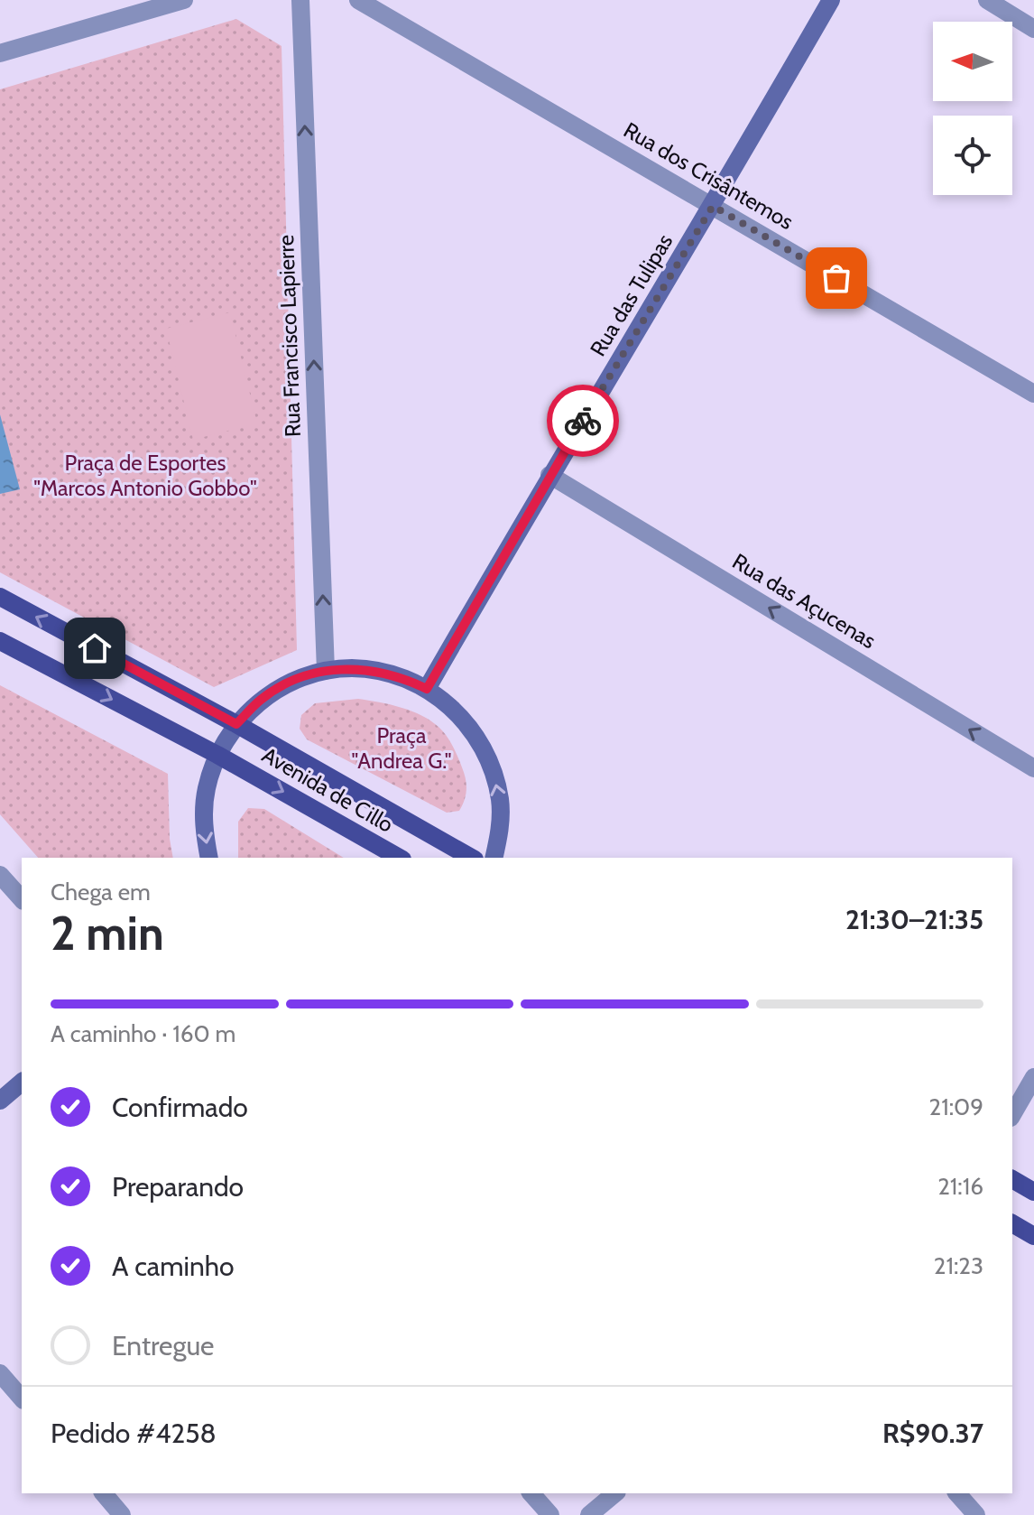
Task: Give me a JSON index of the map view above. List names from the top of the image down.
{
  "streets": {
    "main road": ["Rua das Tulipas", "Avenida de Cillo"],
    "street": ["Rua dos Crisântemos", "Rua Francisco Lapierre", "Rua das Açucenas"]
  },
  "crossings": [
    ["Rua dos Crisântemos", "Rua das Tulipas"],
    ["Rua das Tulipas", "Rua das Açucenas"]
  ],
  "one_way": ["Rua Francisco Lapierre", "Rua das Açucenas"],
  "parks": ["Praça de Esportes \"Marcos Antonio Gobbo\"", "Praça \"Andrea G.\""],
  "north": "left",
  "page": {
    "heading": ["2 min", "Chega em", "21:30–21:35"],
    "panel": ["Pedido #4258", "R$90.37"],
    "bar": "A caminho · 160 m",
    "list": [
      ["Confirmado", "21:09"],
      ["Preparando", "21:16"],
      ["A caminho", "21:23"],
      "Entregue"
    ]
  }
}
